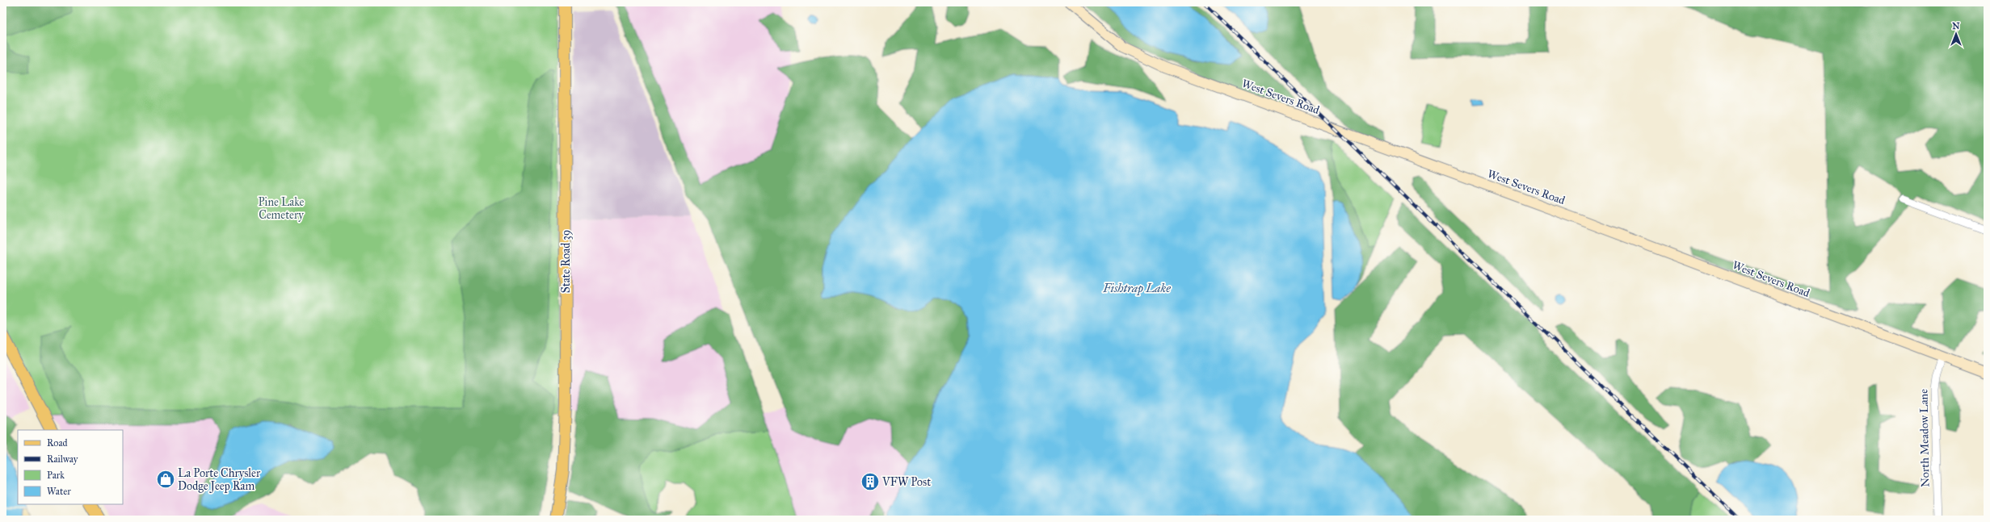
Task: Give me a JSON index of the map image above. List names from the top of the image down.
{
  "streets": {
    "main road": ["State Road 39"],
    "street": ["West Severs Road", "North Meadow Lane"]
  },
  "crossings": [
    ["West Severs Road", "North Meadow Lane"]
  ],
  "water": ["Fishtrap Lake"],
  "parks": ["Pine Lake Cemetery"],
  "places": {
    "shop": ["La Porte Chrysler Dodge Jeep Ram"],
    "building": ["VFW Post"]
  },
  "legend": [
    "Road",
    "Railway",
    "Park",
    "Water"
  ],
  "north": "top"
}
